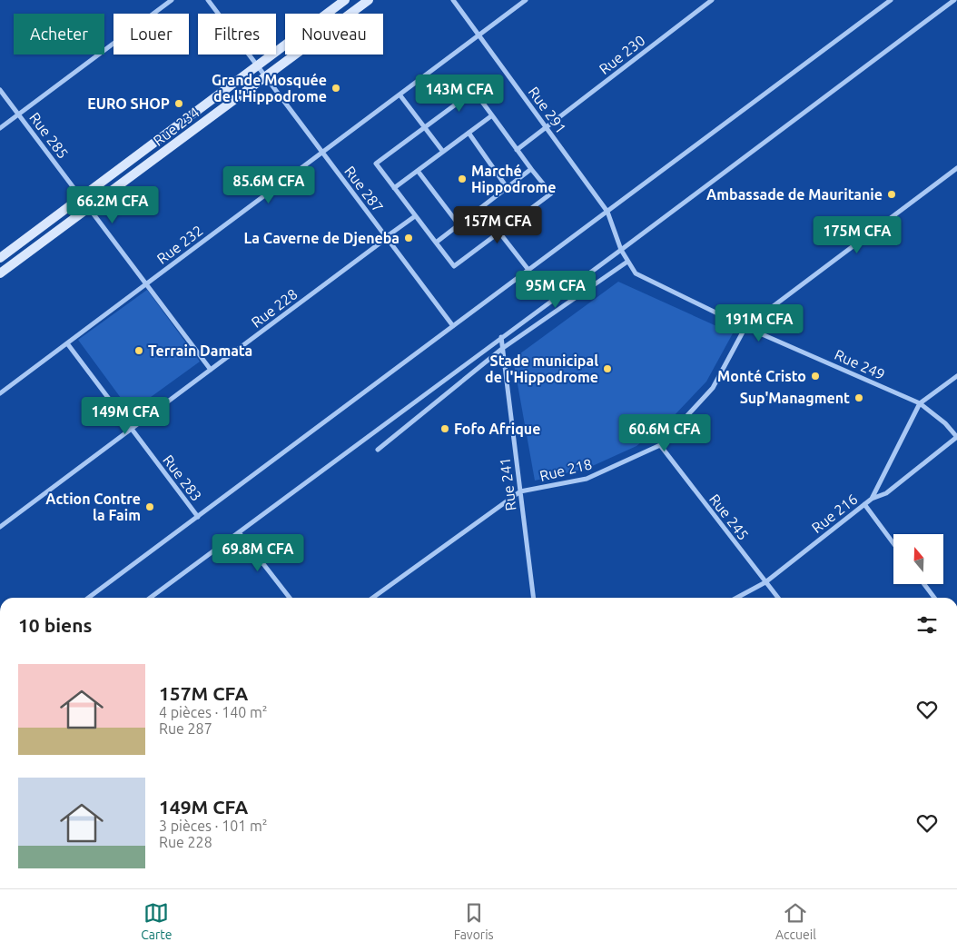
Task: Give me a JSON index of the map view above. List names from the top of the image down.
{
  "streets": {
    "main road": ["Rue 234"],
    "street": [
      "Rue 230",
      "Rue 291",
      "Rue 285",
      "Rue 287",
      "Rue 232",
      "Rue 228",
      "Rue 249",
      "Rue 218",
      "Rue 283",
      "Rue 241",
      "Rue 216",
      "Rue 245"
    ]
  },
  "crossings": [
    ["Rue 230", "Rue 291"],
    ["Rue 291", "Rue 232"],
    ["Rue 291", "Rue 249"],
    ["Rue 234", "Rue 285"],
    ["Rue 234", "Rue 287"],
    ["Rue 285", "Rue 232"],
    ["Rue 285", "Rue 228"],
    ["Rue 287", "Rue 232"],
    ["Rue 287", "Rue 228"],
    ["Rue 232", "Rue 283"],
    ["Rue 228", "Rue 283"],
    ["Rue 249", "Rue 218"],
    ["Rue 249", "Rue 216"],
    ["Rue 218", "Rue 241"],
    ["Rue 218", "Rue 245"],
    ["Rue 216", "Rue 245"]
  ],
  "places": [
    "Grande Mosquée de l'Hippodrome",
    "EURO SHOP",
    "Marché Hippodrome",
    "Ambassade de Mauritanie",
    "La Caverne de Djeneba",
    "Terrain Damata",
    "Stade municipal de l'Hippodrome",
    "Monté Cristo",
    "Sup'Managment",
    "Fofo Afrique",
    "Action Contre la Faim"
  ],
  "north": "top",
  "page": {
    "chip": [
      "Acheter",
      "Louer",
      "Filtres",
      "Nouveau"
    ],
    "price": [
      "143M CFA",
      "85.6M CFA",
      "66.2M CFA",
      "157M CFA",
      "175M CFA",
      "95M CFA",
      "191M CFA",
      "149M CFA",
      "60.6M CFA",
      "69.8M CFA"
    ],
    "heading": "10 biens",
    "list": [
      {
        "name": "157M CFA",
        "note": "4 pièces · 140 m² · Rue 287"
      },
      {
        "name": "149M CFA",
        "note": "3 pièces · 101 m² · Rue 228"
      }
    ],
    "tabs": ["Carte", "Favoris", "Accueil"]
  }
}
